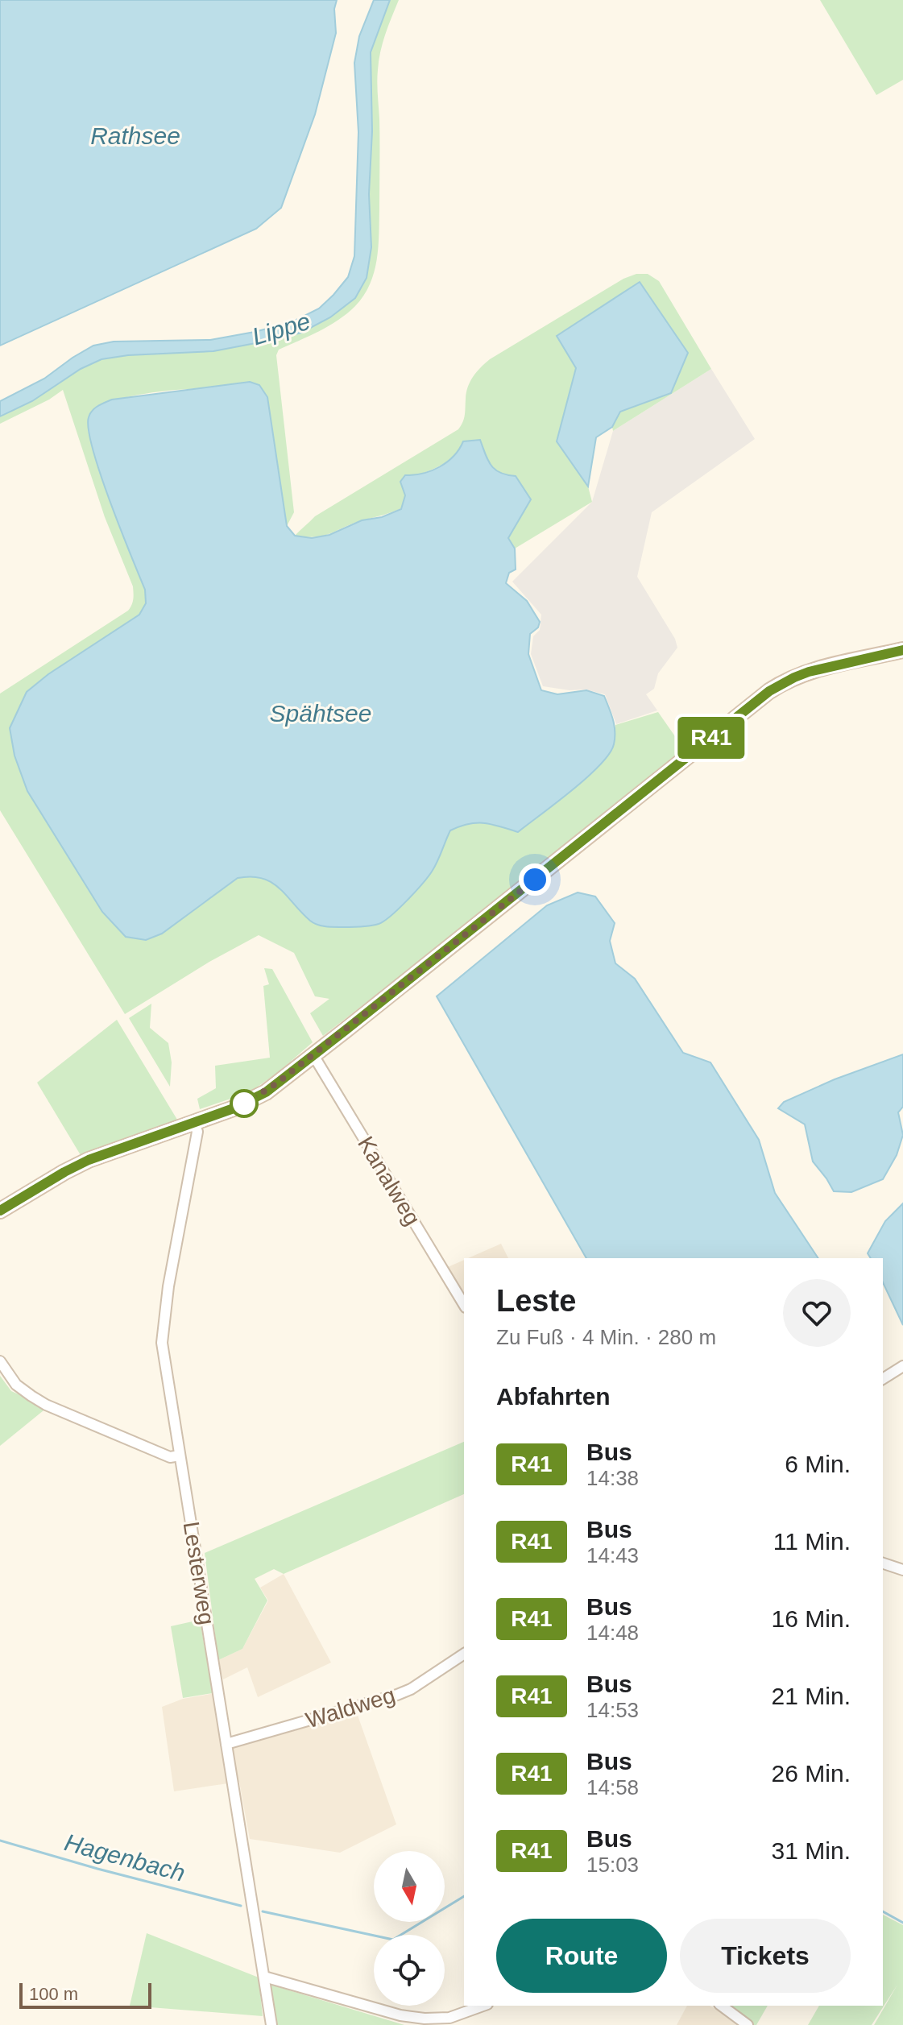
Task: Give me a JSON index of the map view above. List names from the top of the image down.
{
  "streets": {
    "street": ["Kanalweg", "Lesterweg", "Waldweg"]
  },
  "crossings": [
    ["Lesterweg", "Waldweg"]
  ],
  "water": [
    "Rathsee",
    "Lippe",
    "Spähtsee",
    "Hagenbach"
  ],
  "lines": ["bus line R41"],
  "scale_bar": "100 m",
  "north": "bottom",
  "page": {
    "on_map": "R41",
    "heading": [
      ["Leste", "Zu Fuß · 4 Min. · 280 m"],
      "Abfahrten"
    ],
    "list": [
      {
        "mark": "R41",
        "name": "Bus",
        "note": "14:38",
        "value": "6 Min."
      },
      {
        "mark": "R41",
        "name": "Bus",
        "note": "14:43",
        "value": "11 Min."
      },
      {
        "mark": "R41",
        "name": "Bus",
        "note": "14:48",
        "value": "16 Min."
      },
      {
        "mark": "R41",
        "name": "Bus",
        "note": "14:53",
        "value": "21 Min."
      },
      {
        "mark": "R41",
        "name": "Bus",
        "note": "14:58",
        "value": "26 Min."
      },
      {
        "mark": "R41",
        "name": "Bus",
        "note": "15:03",
        "value": "31 Min."
      }
    ],
    "buttons": ["Route", "Tickets"],
    "scale": "100 m"
  }
}
